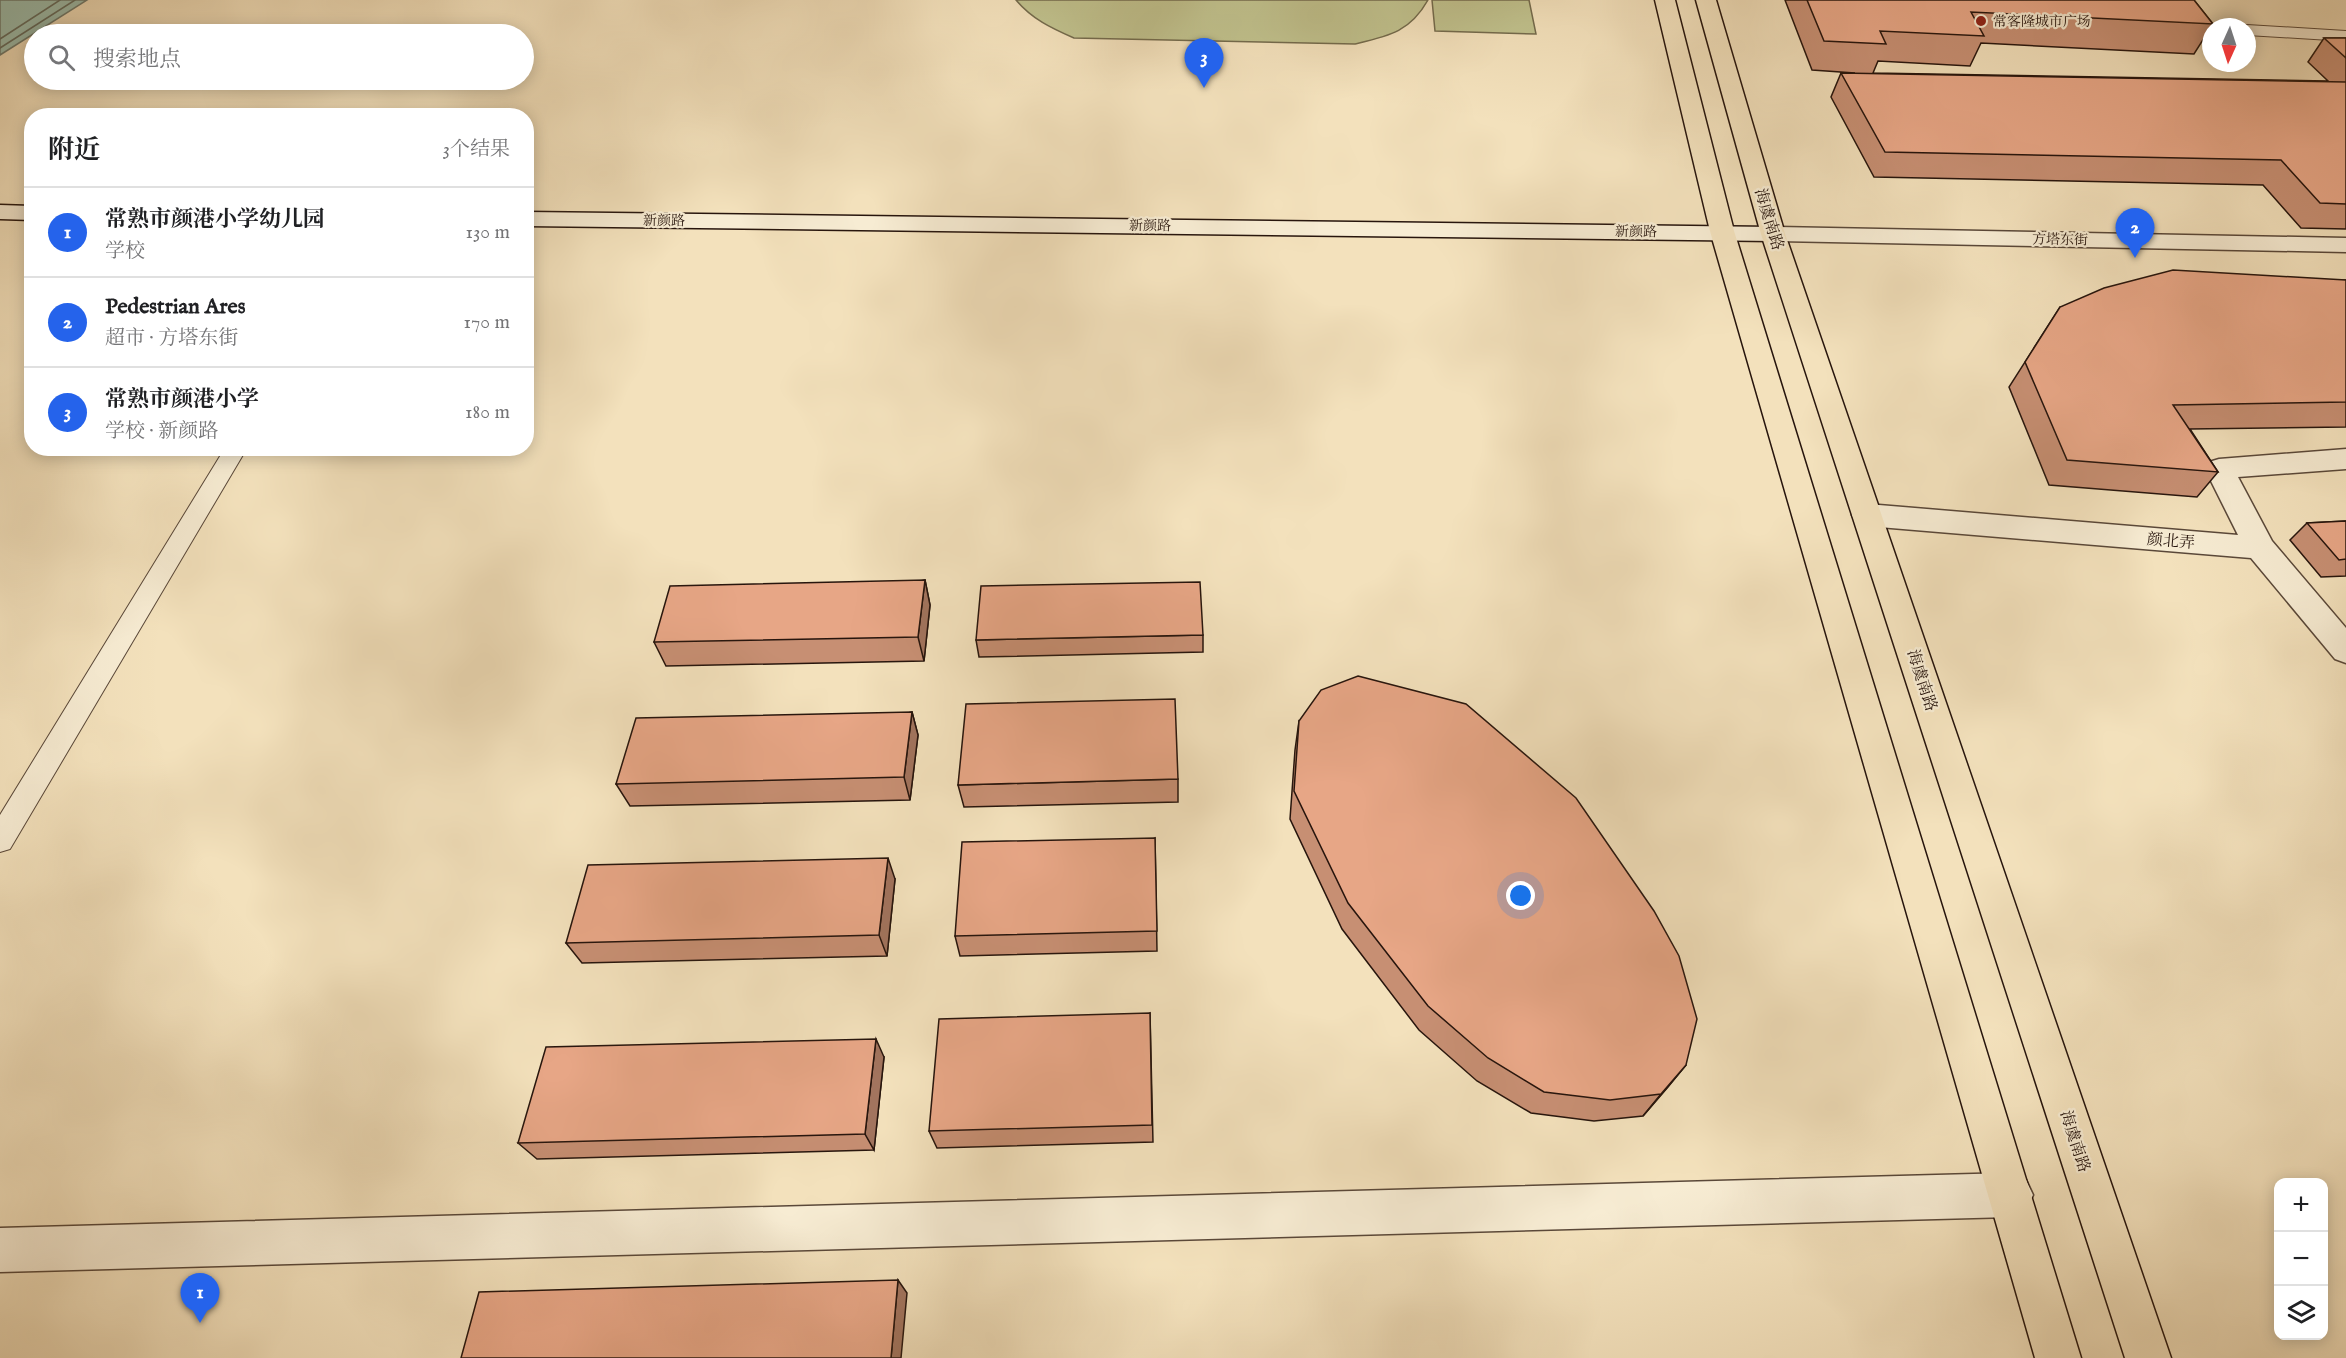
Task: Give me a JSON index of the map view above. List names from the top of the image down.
{
  "streets": {
    "main road": ["海虞南路"],
    "street": ["新颜路", "方塔东街", "颜北弄"]
  },
  "crossings": [
    ["海虞南路", "新颜路"],
    ["海虞南路", "方塔东街"],
    ["海虞南路", "颜北弄"],
    ["新颜路", "方塔东街"]
  ],
  "places": ["常客隆城市广场"],
  "north": "bottom",
  "page": {
    "search": "搜索地点",
    "pins": ["3", "2", "1"],
    "heading": ["附近", "3个结果"],
    "list": [
      {
        "mark": "1",
        "name": "常熟市颜港小学幼儿园",
        "note": "学校",
        "value": "130 m"
      },
      {
        "mark": "2",
        "name": "Pedestrian Ares",
        "note": "超市 · 方塔东街",
        "value": "170 m"
      },
      {
        "mark": "3",
        "name": "常熟市颜港小学",
        "note": "学校 · 新颜路",
        "value": "180 m"
      }
    ],
    "map_buttons": ["+", "−"]
  }
}
